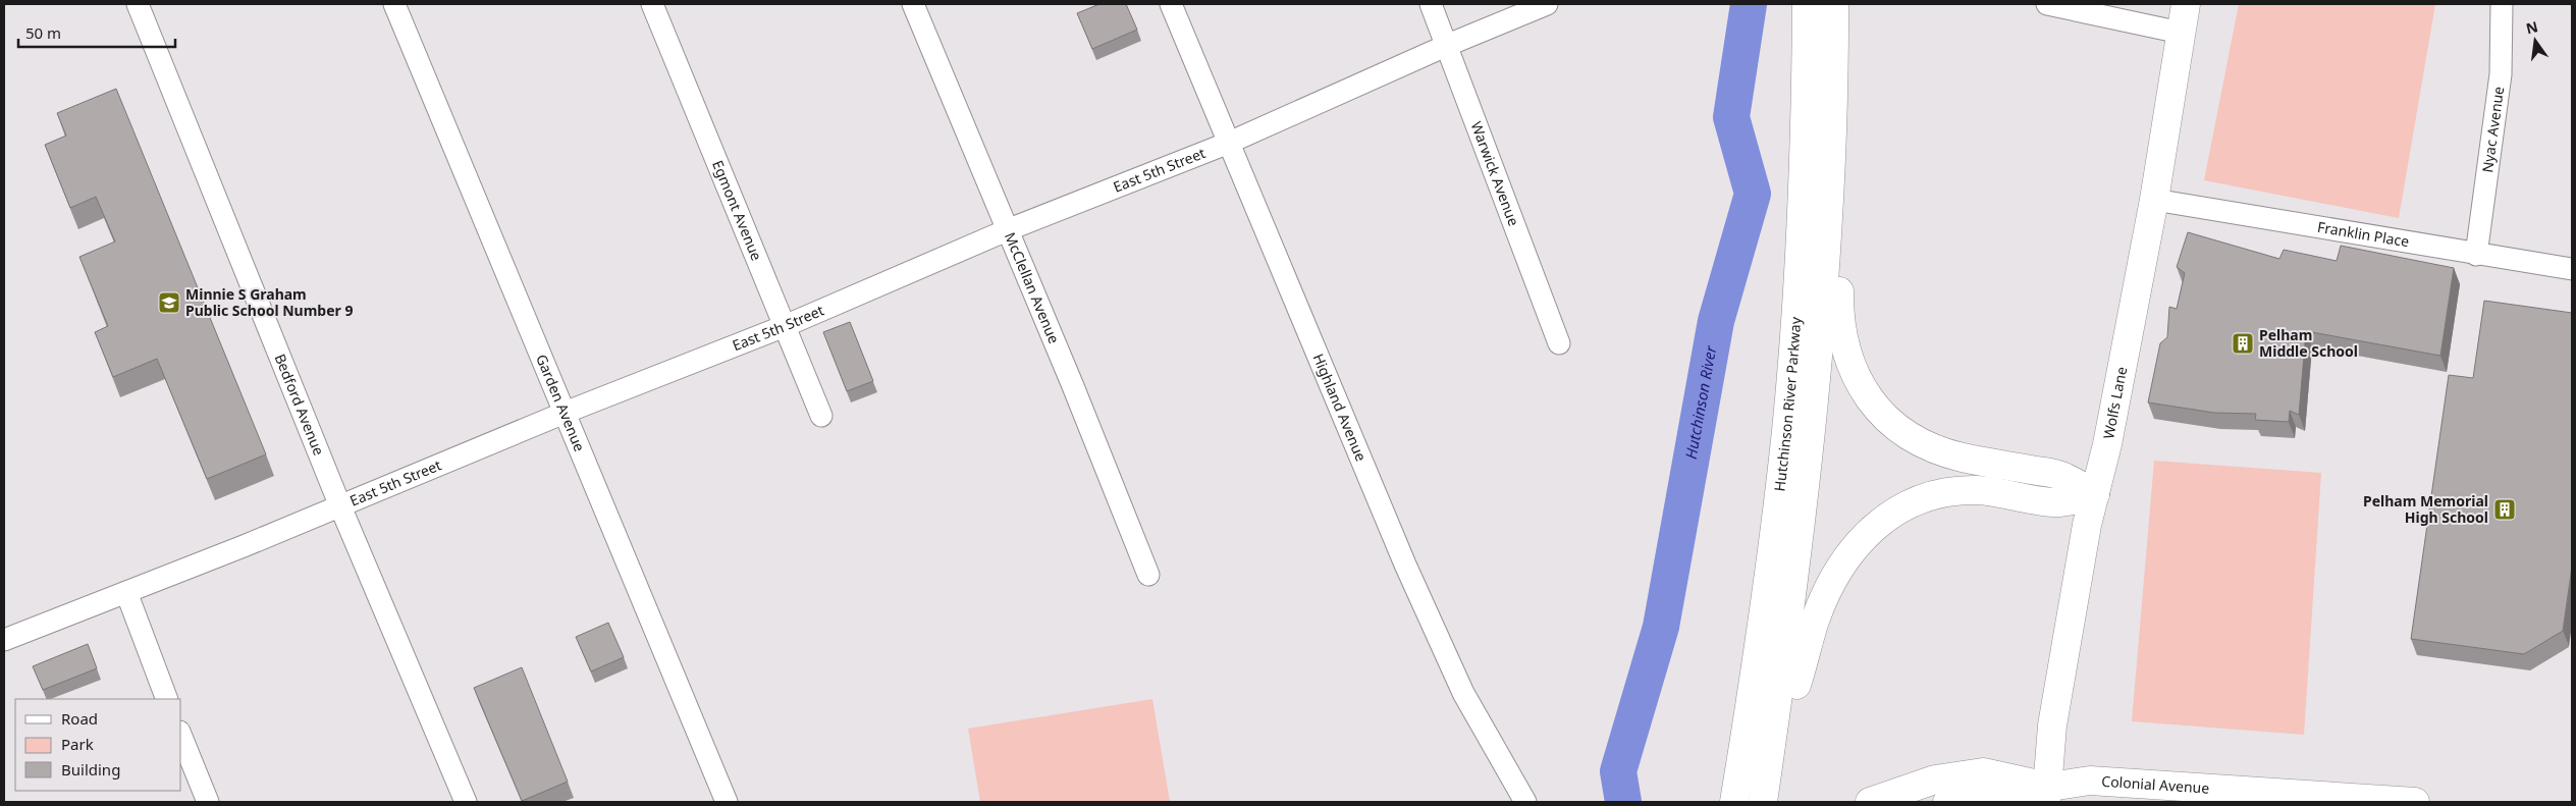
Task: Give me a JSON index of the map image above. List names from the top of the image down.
{
  "streets": {
    "main road": ["Wolfs Lane", "Hutchinson River Parkway", "Colonial Avenue"],
    "street": [
      "Nyac Avenue",
      "East 5th Street",
      "Warwick Avenue",
      "Egmont Avenue",
      "Franklin Place",
      "McClellan Avenue",
      "Garden Avenue",
      "Bedford Avenue",
      "Highland Avenue"
    ]
  },
  "crossings": [
    ["Nyac Avenue", "Franklin Place"],
    ["East 5th Street", "Warwick Avenue"],
    ["East 5th Street", "Egmont Avenue"],
    ["East 5th Street", "McClellan Avenue"],
    ["East 5th Street", "Garden Avenue"],
    ["East 5th Street", "Bedford Avenue"],
    ["East 5th Street", "Highland Avenue"],
    ["Franklin Place", "Wolfs Lane"],
    ["Wolfs Lane", "Colonial Avenue"]
  ],
  "water": ["Hutchinson River"],
  "places": {
    "school or university": ["Minnie S Graham Public School Number 9"],
    "building": ["Pelham Middle School", "Pelham Memorial High School"]
  },
  "legend": ["Road", "Park", "Building"],
  "scale_bar": "50 m",
  "north": "top"
}
